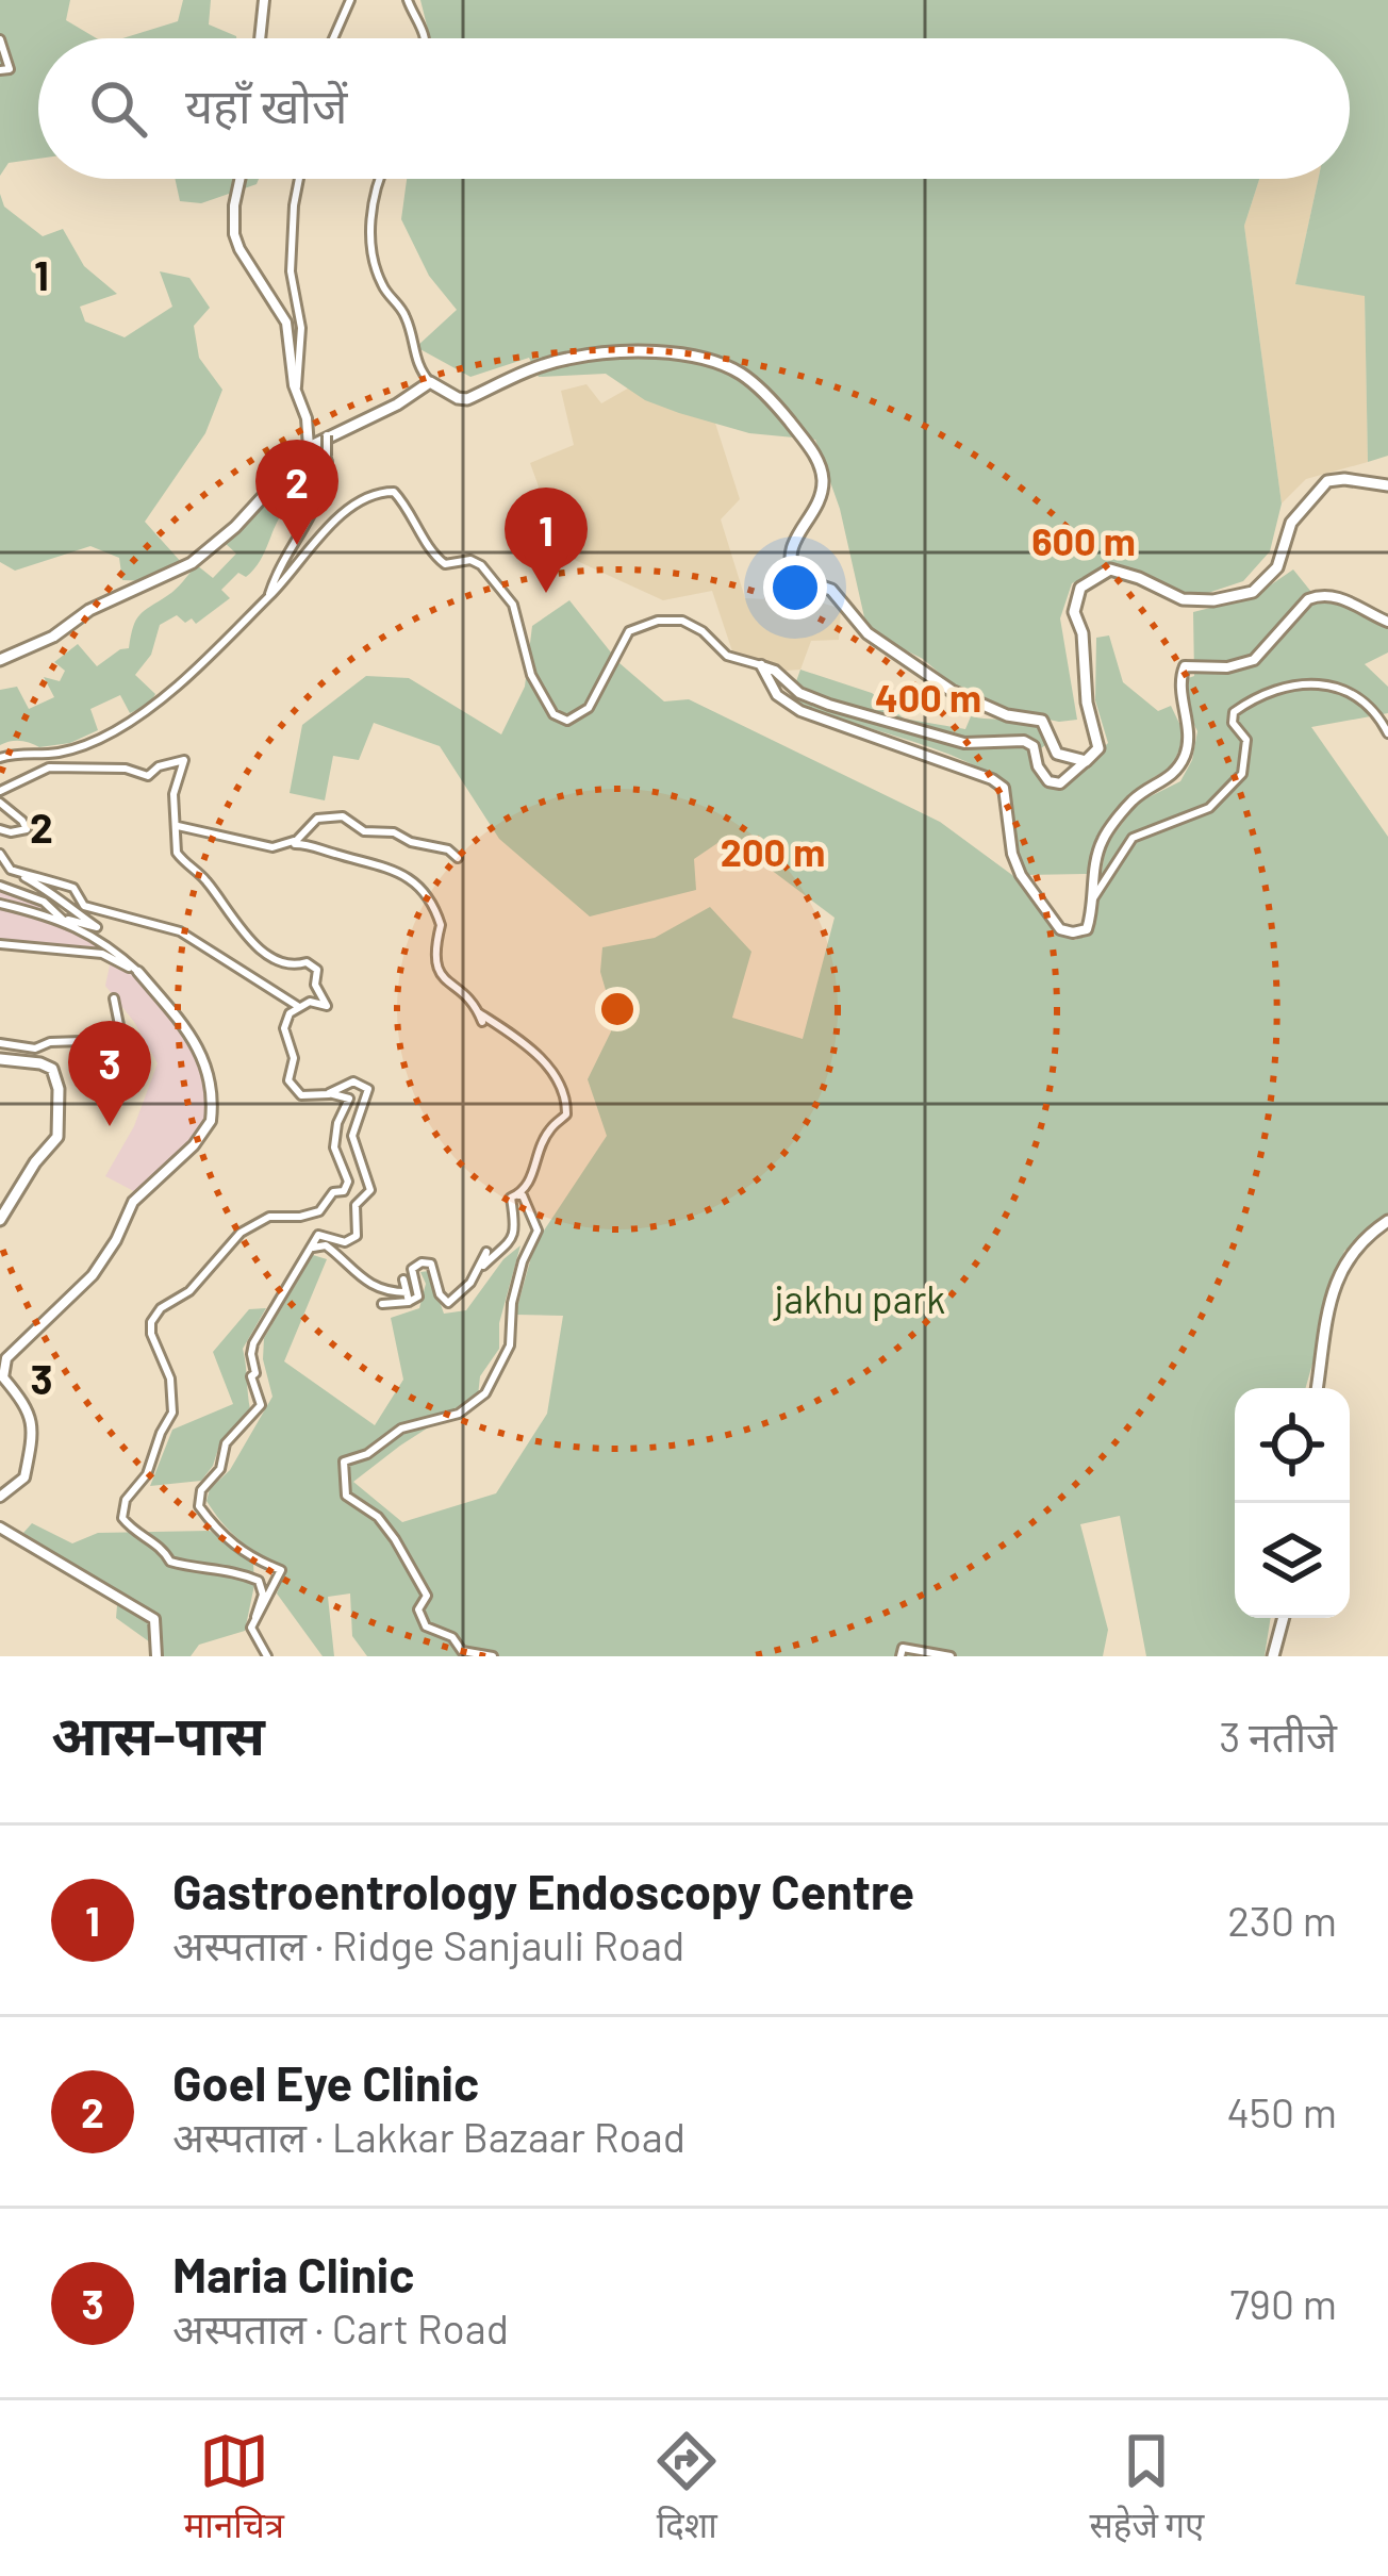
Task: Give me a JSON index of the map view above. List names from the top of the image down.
{
  "parks": ["jakhu park"],
  "page": {
    "search": "यहाँ खोजें",
    "pins": ["2", "1", "3"],
    "heading": ["आस-पास", "3 नतीजे"],
    "list": [
      {
        "mark": "1",
        "name": "Gastroentrology Endoscopy Centre",
        "note": "अस्पताल · Ridge Sanjauli Road",
        "value": "230 m"
      },
      {
        "mark": "2",
        "name": "Goel Eye Clinic",
        "note": "अस्पताल · Lakkar Bazaar Road",
        "value": "450 m"
      },
      {
        "mark": "3",
        "name": "Maria Clinic",
        "note": "अस्पताल · Cart Road",
        "value": "790 m"
      }
    ],
    "nav": ["मानचित्र", "दिशा", "सहेजे गए"]
  },
  "grid": {
    "rows": ["1", "2", "3"]
  },
  "rings": ["600 m", "400 m", "200 m"]
}
